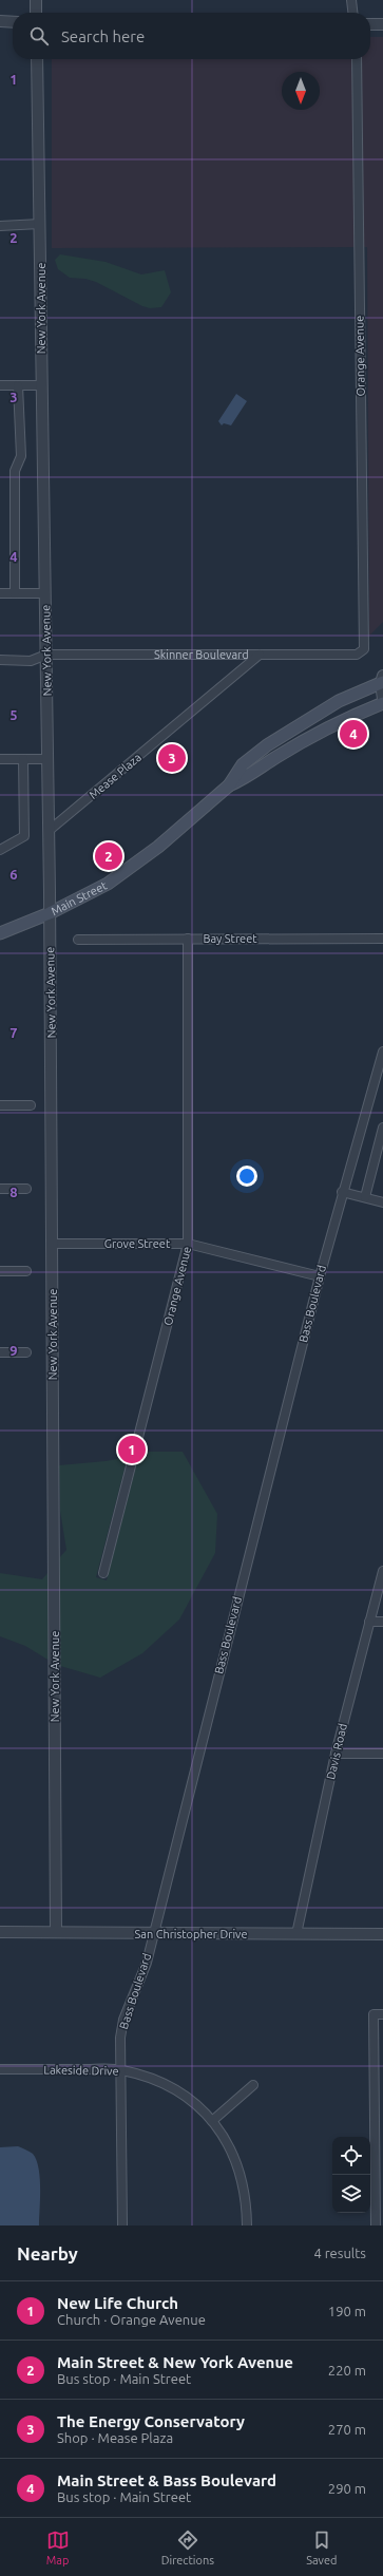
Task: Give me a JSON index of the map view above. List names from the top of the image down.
{
  "streets": {
    "main road": ["Main Street"],
    "street": [
      "New York Avenue",
      "Orange Avenue",
      "Skinner Boulevard",
      "Mease Plaza",
      "Bay Street",
      "Grove Street",
      "Bass Boulevard",
      "Davis Road",
      "San Christopher Drive",
      "Lakeside Drive"
    ]
  },
  "crossings": [
    ["New York Avenue", "Skinner Boulevard"],
    ["New York Avenue", "Mease Plaza"],
    ["New York Avenue", "Main Street"],
    ["New York Avenue", "Grove Street"],
    ["New York Avenue", "San Christopher Drive"],
    ["Orange Avenue", "Skinner Boulevard"],
    ["Orange Avenue", "Bay Street"],
    ["Orange Avenue", "Grove Street"],
    ["Skinner Boulevard", "Mease Plaza"],
    ["Grove Street", "Bass Boulevard"],
    ["Bass Boulevard", "San Christopher Drive"],
    ["Bass Boulevard", "Lakeside Drive"],
    ["Davis Road", "San Christopher Drive"]
  ],
  "north": "bottom",
  "page": {
    "search": "Search here",
    "pins": [
      "4",
      "3",
      "2",
      "1"
    ],
    "heading": ["Nearby", "4 results"],
    "list": [
      {
        "mark": "1",
        "name": "New Life Church",
        "note": "Church · Orange Avenue",
        "value": "190 m"
      },
      {
        "mark": "2",
        "name": "Main Street & New York Avenue",
        "note": "Bus stop · Main Street",
        "value": "220 m"
      },
      {
        "mark": "3",
        "name": "The Energy Conservatory",
        "note": "Shop · Mease Plaza",
        "value": "270 m"
      },
      {
        "mark": "4",
        "name": "Main Street & Bass Boulevard",
        "note": "Bus stop · Main Street",
        "value": "290 m"
      }
    ],
    "nav": ["Map", "Directions", "Saved"]
  },
  "grid": {
    "rows": [
      "1",
      "2",
      "3",
      "4",
      "5",
      "6",
      "7",
      "8",
      "9"
    ]
  }
}
